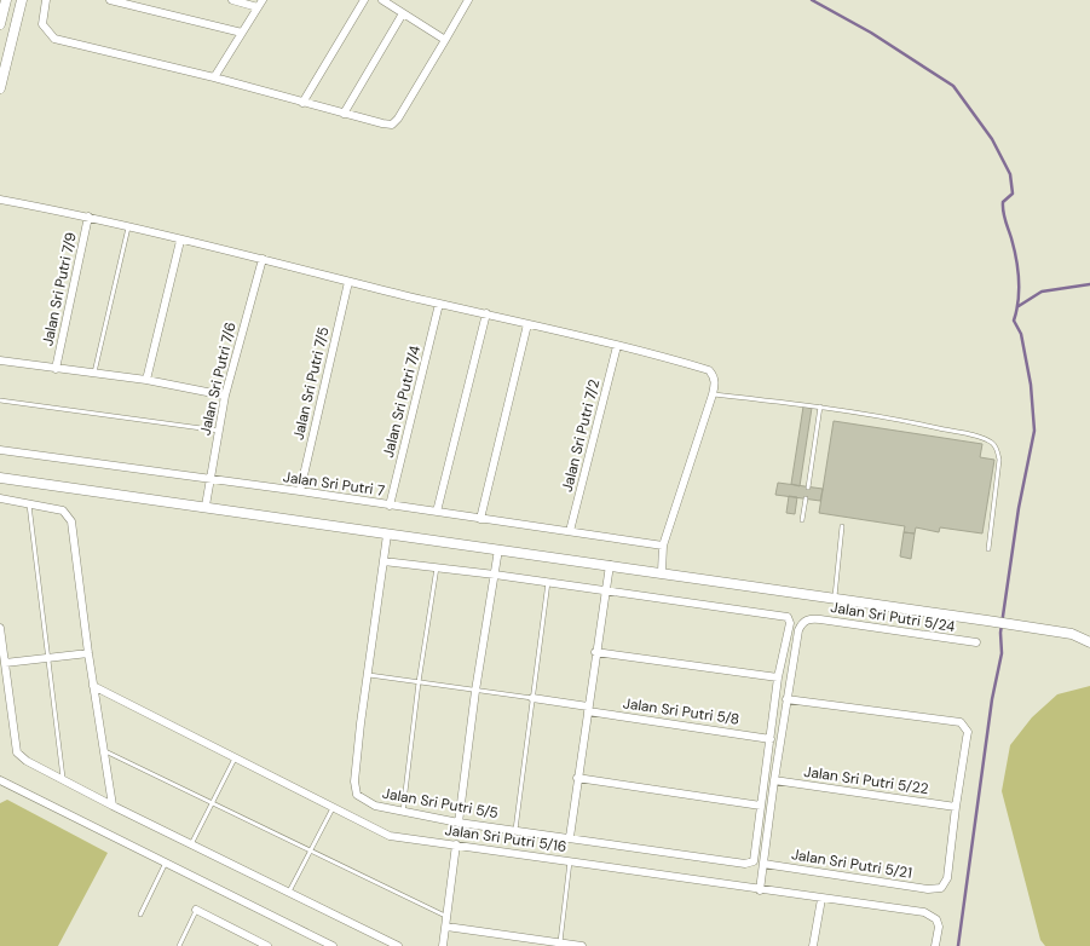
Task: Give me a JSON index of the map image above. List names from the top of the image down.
{
  "streets": {
    "street": [
      "Jalan Sri Putri 7/9",
      "Jalan Sri Putri 7/6",
      "Jalan Sri Putri 7/5",
      "Jalan Sri Putri 7/4",
      "Jalan Sri Putri 7/2",
      "Jalan Sri Putri 7",
      "Jalan Sri Putri 5/24",
      "Jalan Sri Putri 5/8",
      "Jalan Sri Putri 5/22",
      "Jalan Sri Putri 5/5",
      "Jalan Sri Putri 5/16",
      "Jalan Sri Putri 5/21"
    ]
  },
  "crossings": [
    ["Jalan Sri Putri 7/6", "Jalan Sri Putri 7"],
    ["Jalan Sri Putri 7/5", "Jalan Sri Putri 7"],
    ["Jalan Sri Putri 7/4", "Jalan Sri Putri 7"],
    ["Jalan Sri Putri 7/2", "Jalan Sri Putri 7"],
    ["Jalan Sri Putri 5/22", "Jalan Sri Putri 5/21"]
  ]
}
